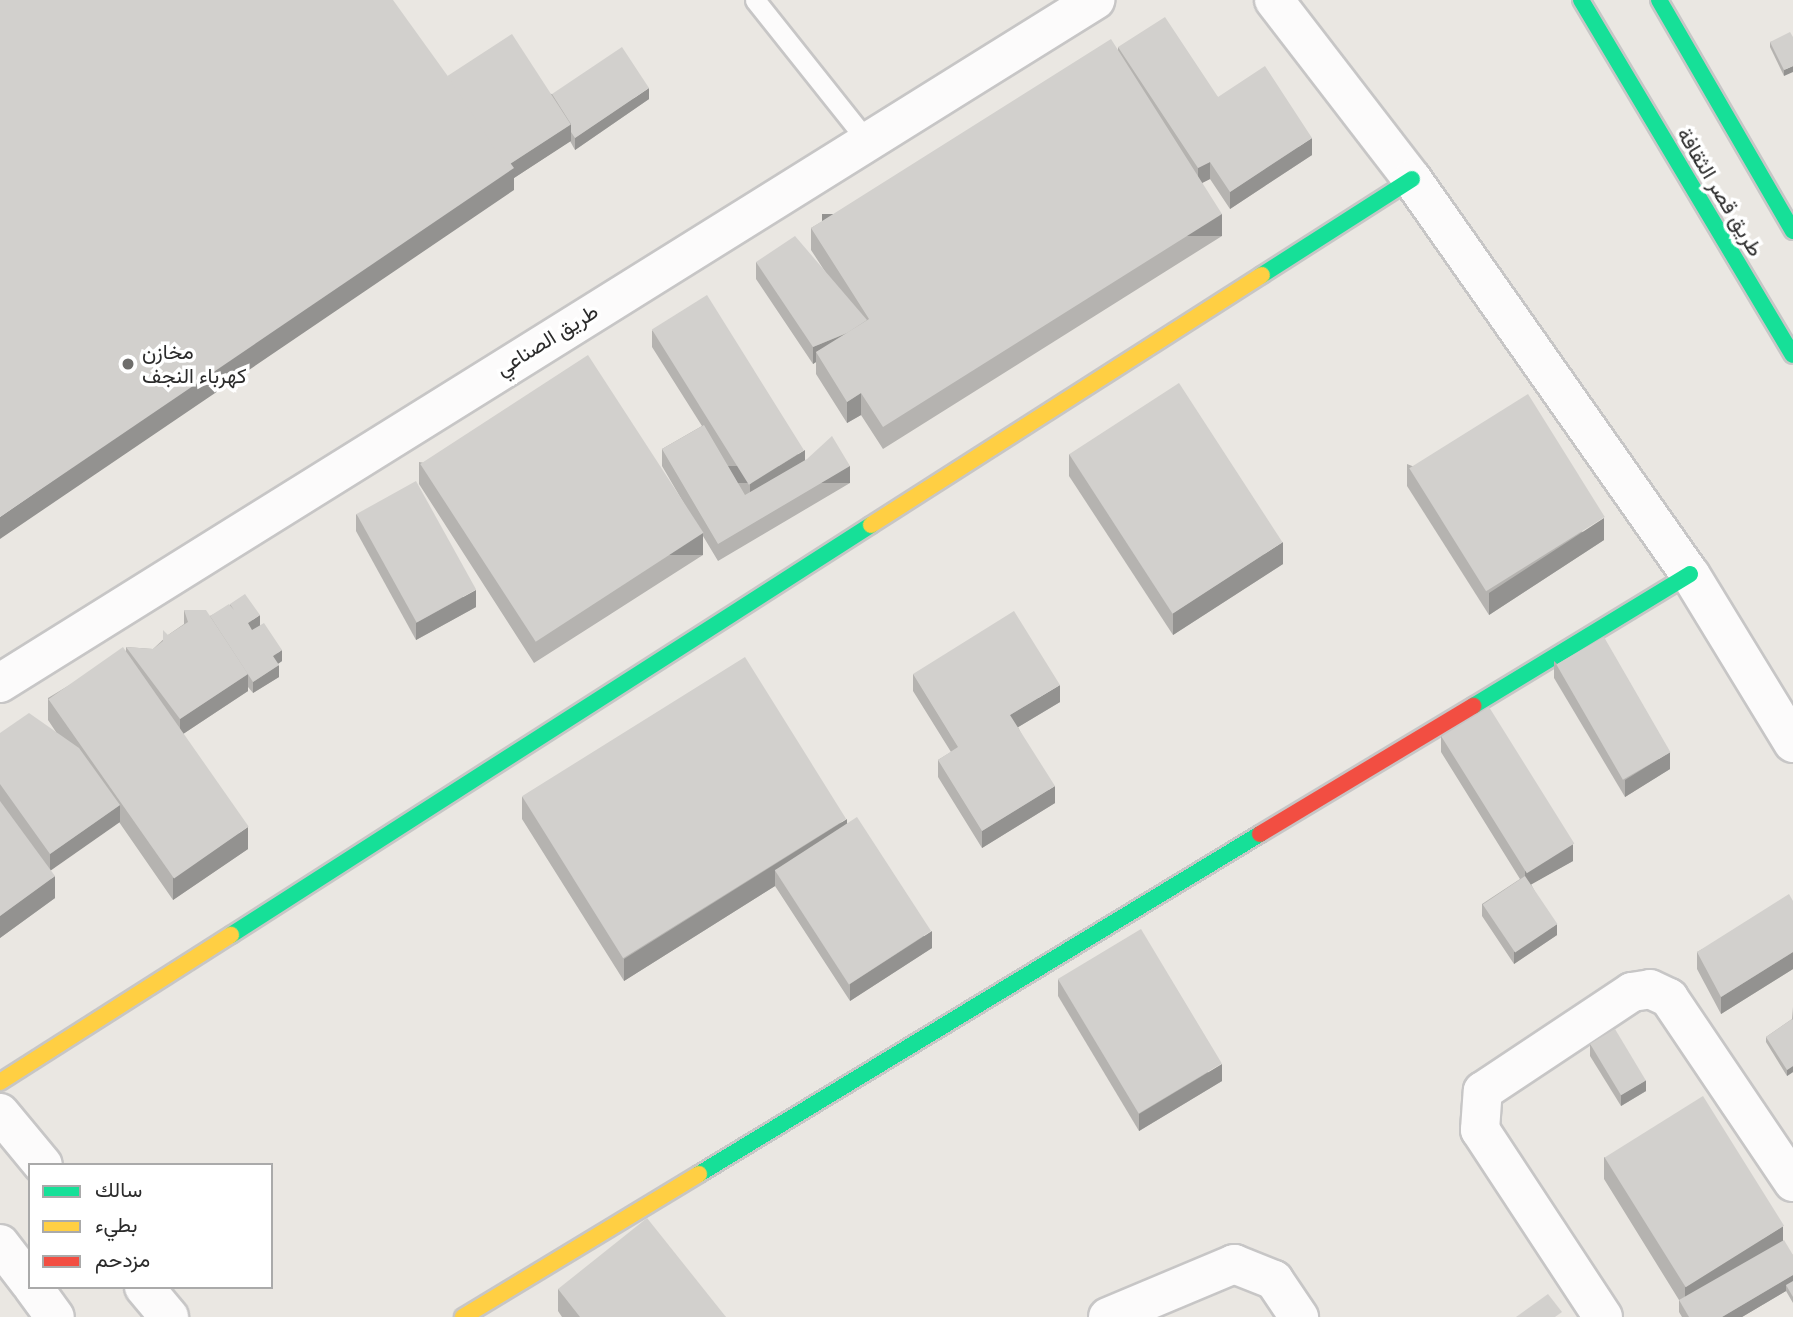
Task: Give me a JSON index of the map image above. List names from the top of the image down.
{
  "streets": {
    "street": ["طريق قصر الثقافة", "طريق الصناعي"]
  },
  "places": ["مخازن كهرباء النجف"],
  "legend": ["سالك", "بطيء", "مزدحم"]
}
